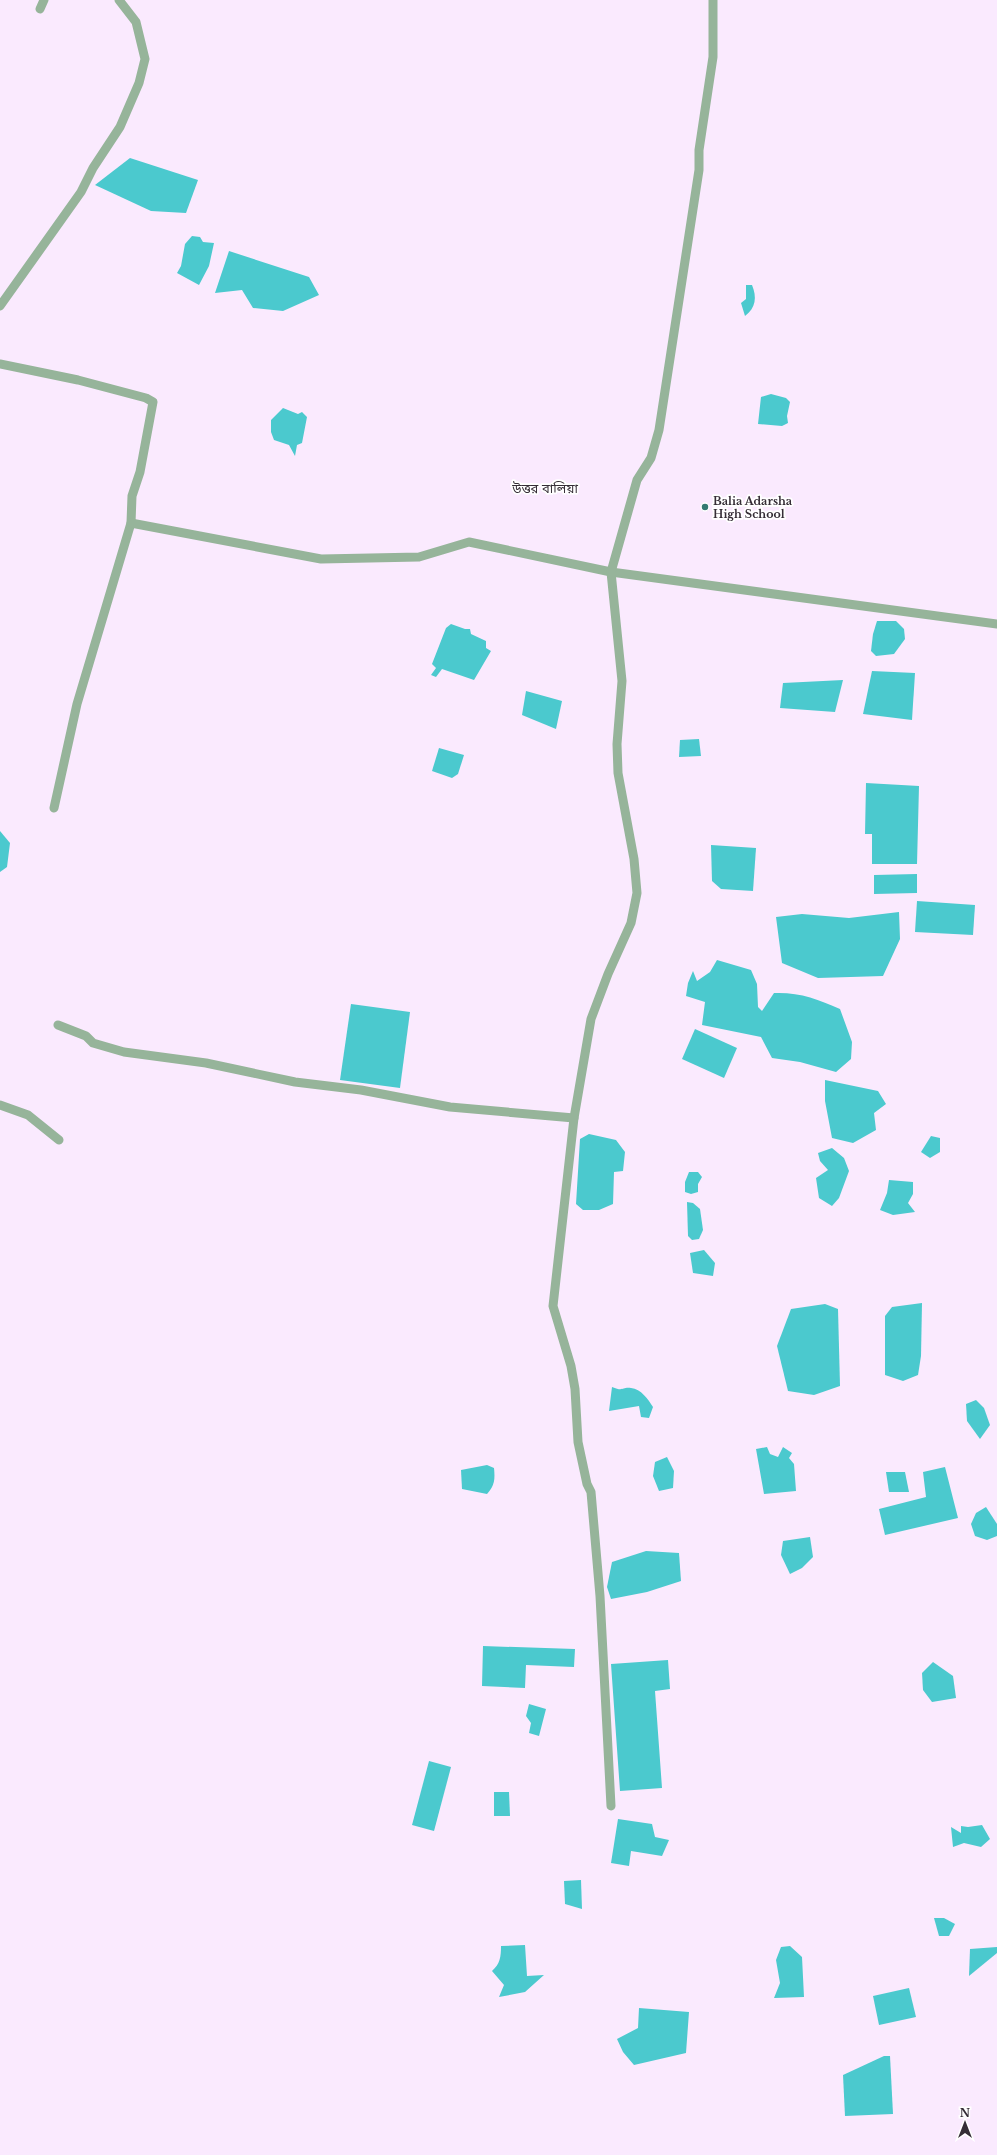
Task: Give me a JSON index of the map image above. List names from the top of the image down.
{
  "districts": ["উত্তর বালিয়া"],
  "places": ["Balia Adarsha High School"],
  "north": "top"
}
